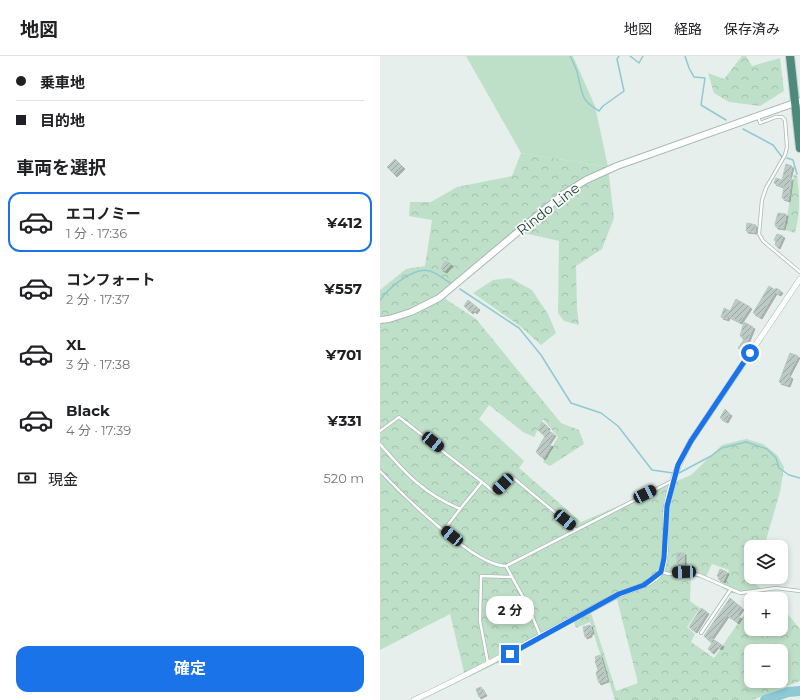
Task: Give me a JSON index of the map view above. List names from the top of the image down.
{
  "streets": {
    "street": ["Rindo Line"]
  },
  "page": {
    "header": "地図",
    "nav": ["地図", "経路", "保存済み"],
    "banner": ["乗車地", "目的地"],
    "heading": "車両を選択",
    "list": [
      {
        "name": "エコノミー",
        "note": "1 分 · 17:36",
        "value": "¥412"
      },
      {
        "name": "コンフォート",
        "note": "2 分 · 17:37",
        "value": "¥557"
      },
      {
        "name": "XL",
        "note": "3 分 · 17:38",
        "value": "¥701"
      },
      {
        "name": "Black",
        "note": "4 分 · 17:39",
        "value": "¥331"
      }
    ],
    "pay": ["現金", "520 m"],
    "map_buttons": ["+", "−"],
    "bubble": "2 分",
    "buttons": "確定"
  }
}
